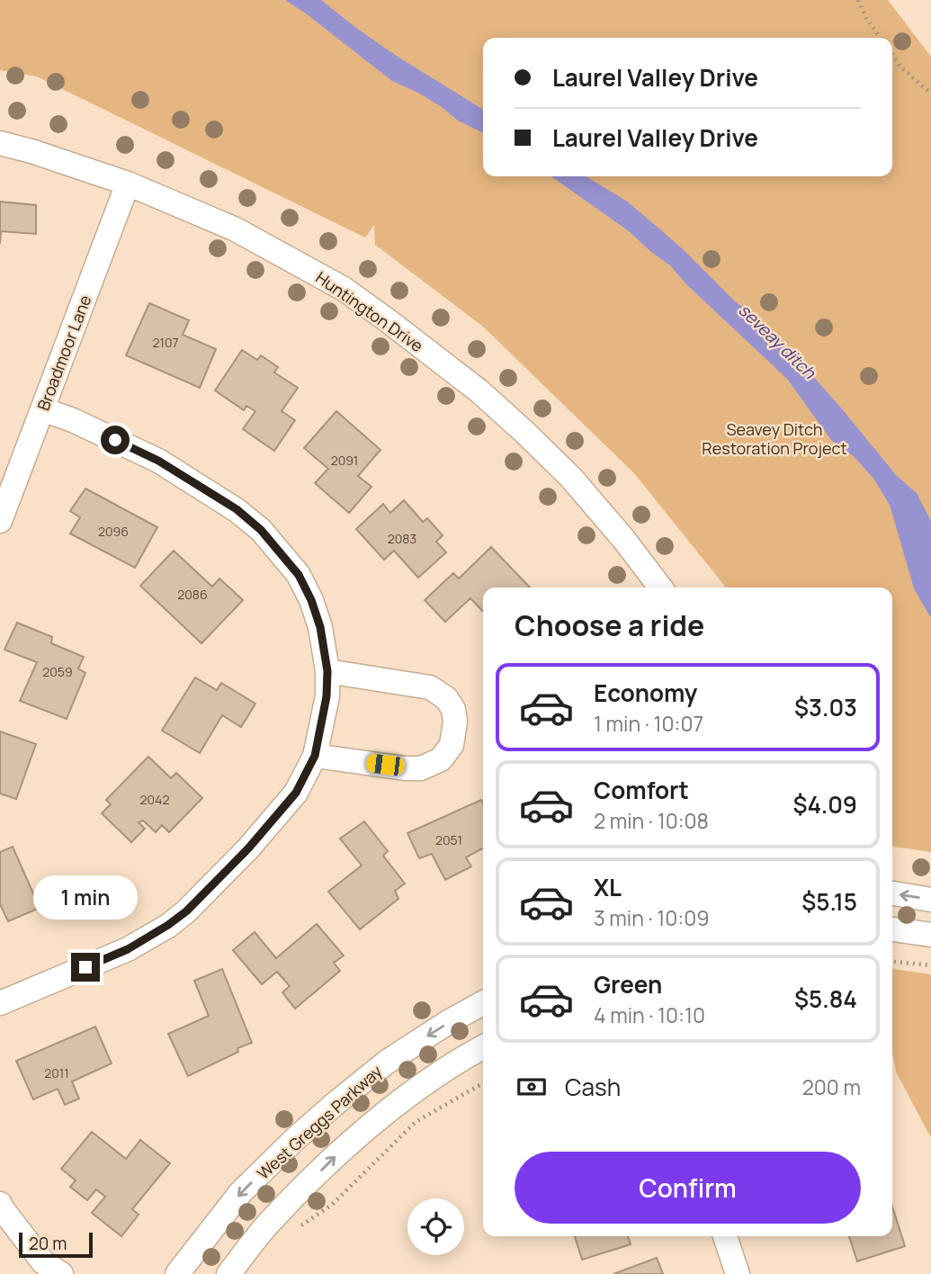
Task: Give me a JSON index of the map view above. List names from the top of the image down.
{
  "streets": {
    "street": ["Huntington Drive", "Broadmoor Lane", "West Greggs Parkway"]
  },
  "crossings": [
    ["Huntington Drive", "Broadmoor Lane"]
  ],
  "water": ["seveay ditch"],
  "parks": ["Seavey Ditch Restoration Project"],
  "house_numbers": [
    "2107",
    "2091",
    "2096",
    "2083",
    "2086",
    "2059",
    "2042",
    "2051",
    "2011"
  ],
  "scale_bar": "20 m",
  "page": {
    "banner": ["Laurel Valley Drive", "Laurel Valley Drive"],
    "heading": "Choose a ride",
    "list": [
      {
        "name": "Economy",
        "note": "1 min · 10:07",
        "value": "$3.03"
      },
      {
        "name": "Comfort",
        "note": "2 min · 10:08",
        "value": "$4.09"
      },
      {
        "name": "XL",
        "note": "3 min · 10:09",
        "value": "$5.15"
      },
      {
        "name": "Green",
        "note": "4 min · 10:10",
        "value": "$5.84"
      }
    ],
    "bubble": "1 min",
    "pay": ["Cash", "200 m"],
    "buttons": "Confirm",
    "scale": "20 m"
  }
}
